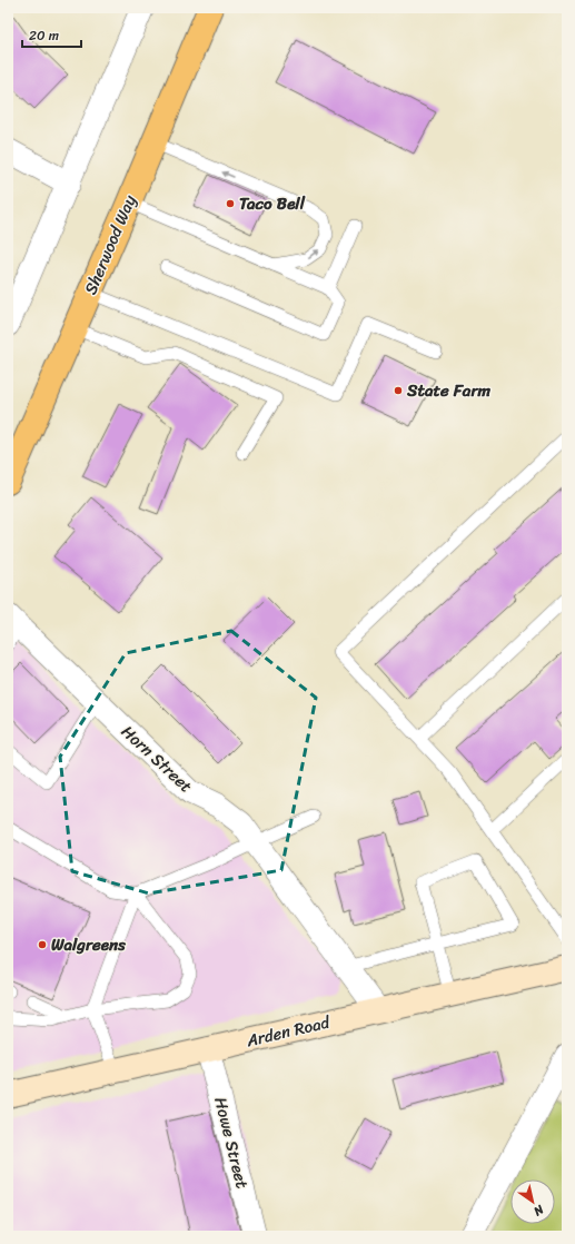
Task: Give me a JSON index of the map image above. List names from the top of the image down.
{
  "streets": {
    "main road": ["Sherwood Way", "Arden Road"],
    "street": ["Horn Street", "Howe Street"]
  },
  "crossings": [
    ["Horn Street", "Arden Road"],
    ["Arden Road", "Howe Street"]
  ],
  "places": ["Taco Bell", "State Farm", "Walgreens"],
  "scale_bar": "20 m",
  "north": "bottom right"
}
